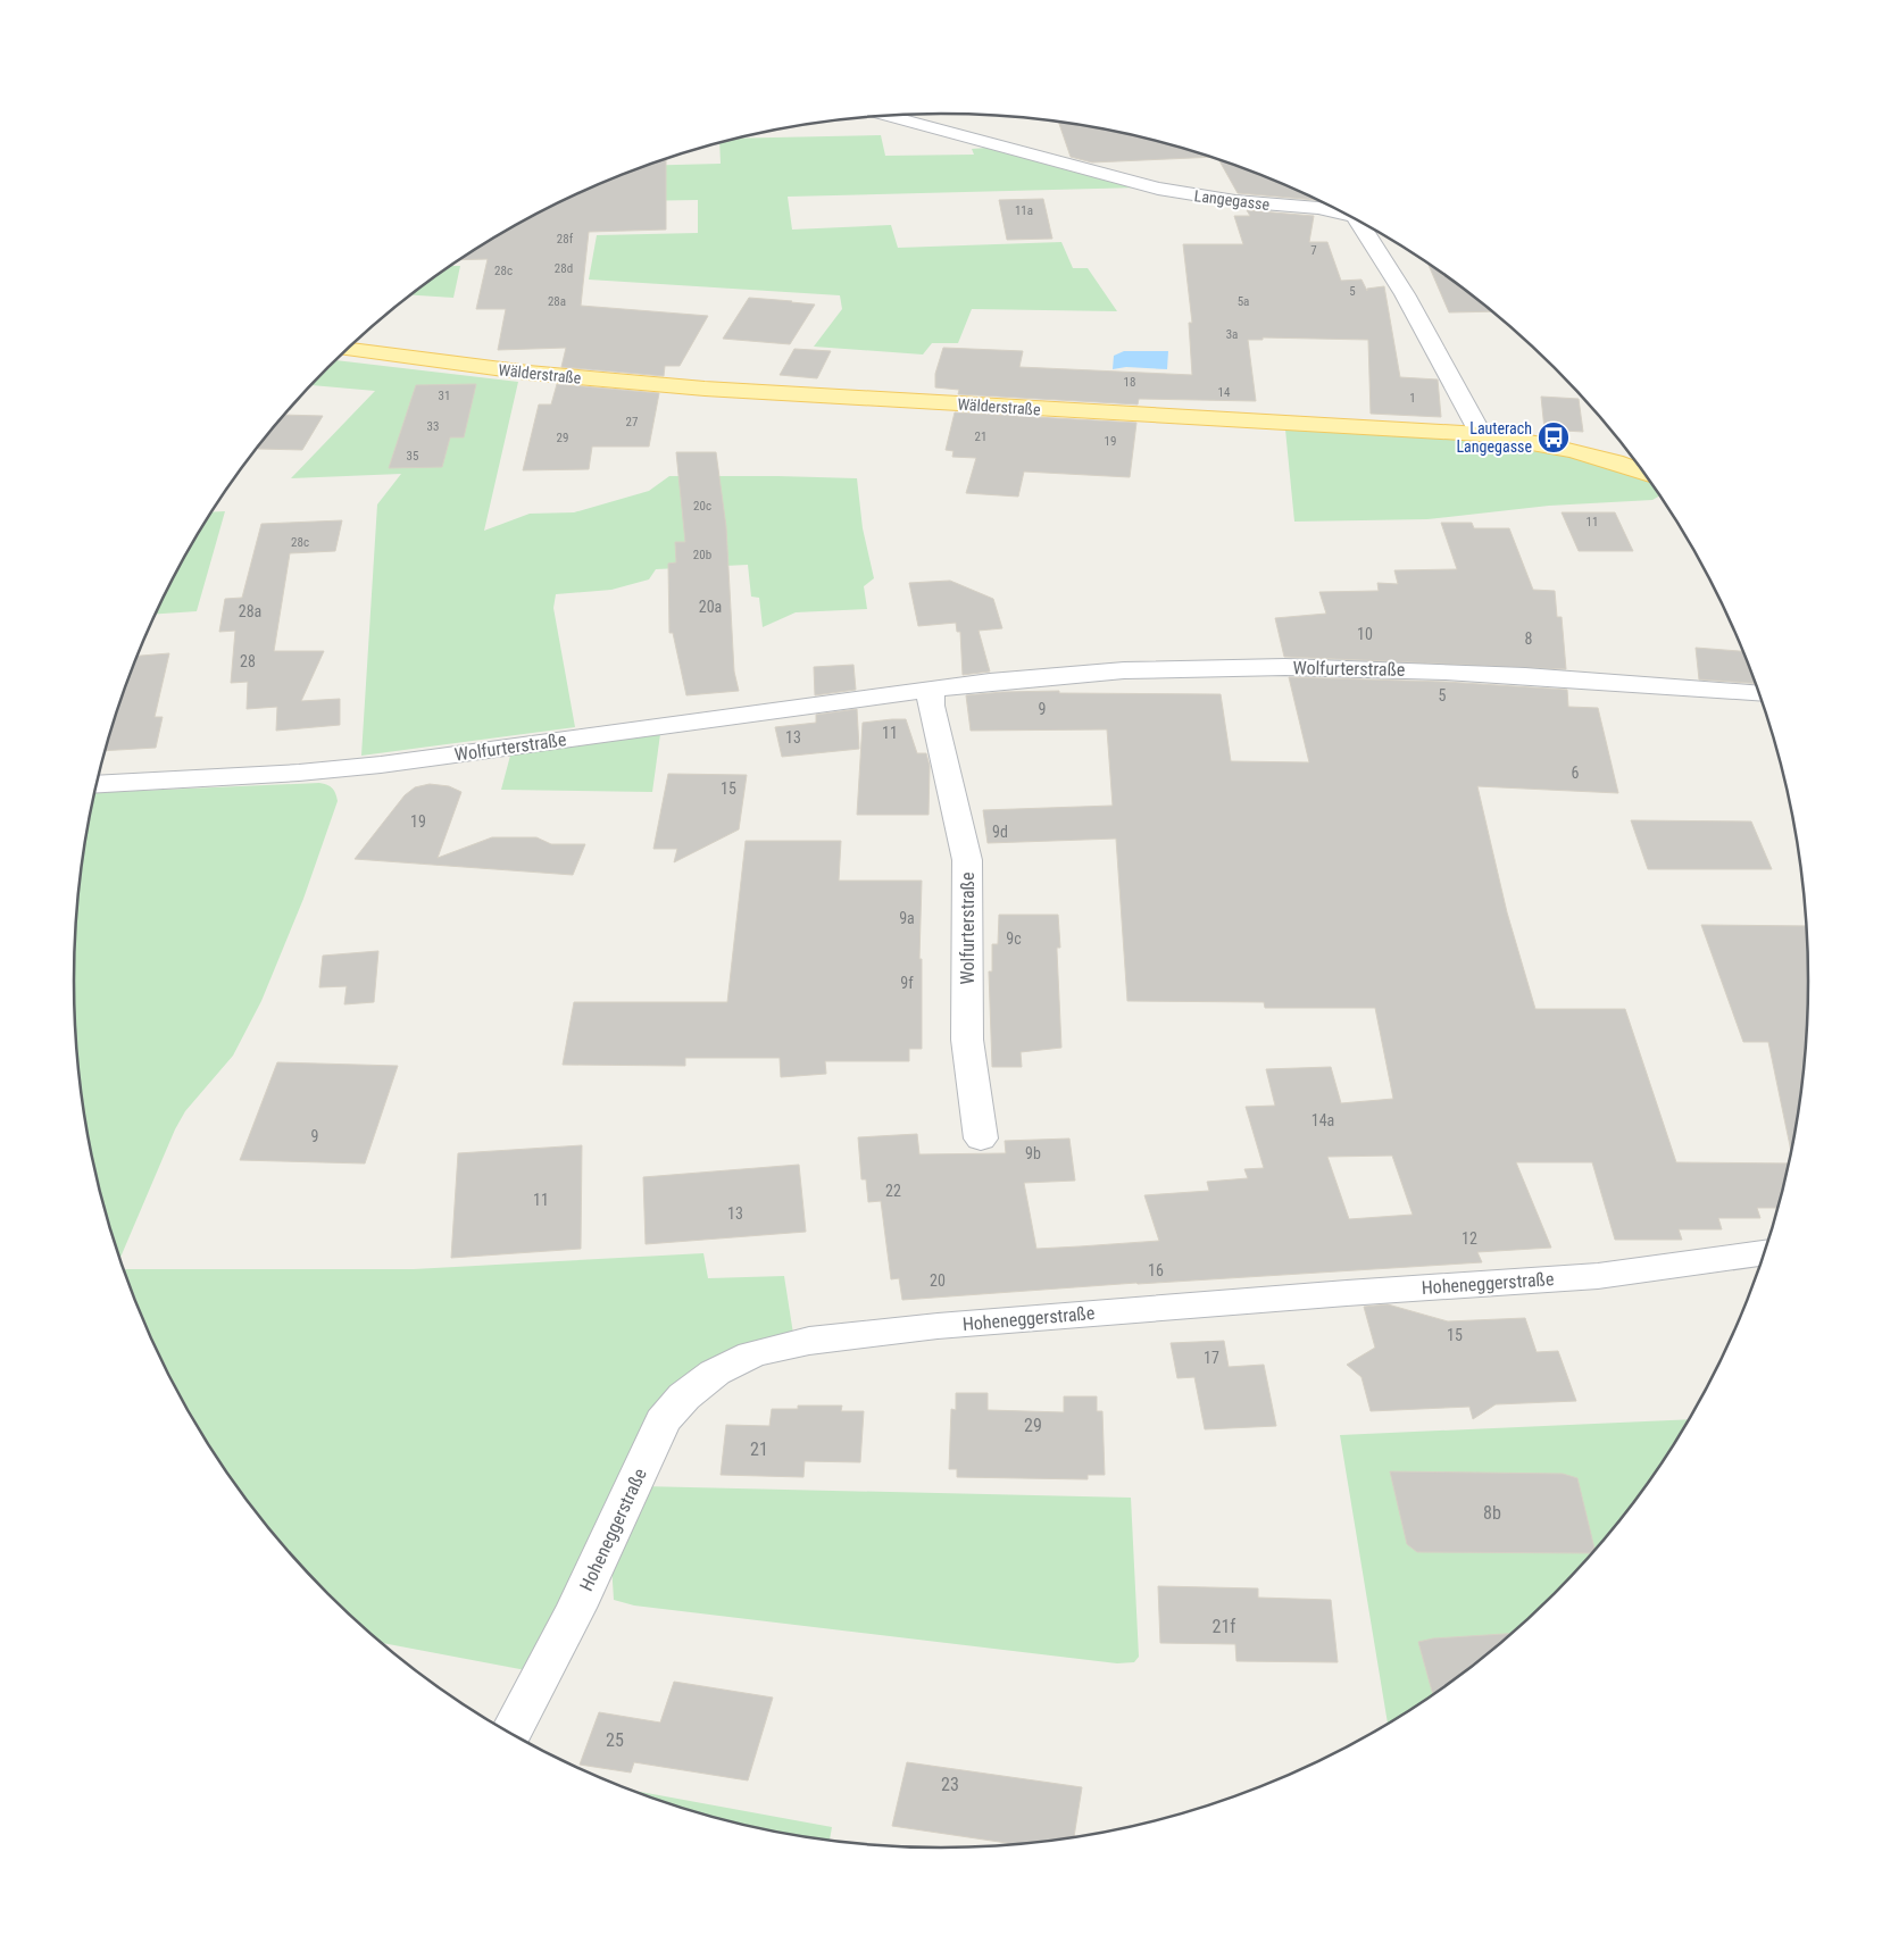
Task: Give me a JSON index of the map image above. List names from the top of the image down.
{
  "streets": {
    "main road": ["Wälderstraße"],
    "street": ["Langegasse", "Wolfurterstraße", "Hoheneggerstraße"]
  },
  "crossings": [
    ["Langegasse", "Wälderstraße"]
  ],
  "places": {
    "bus stop": ["Lauterach Langegasse"]
  },
  "house_numbers": [
    "11a",
    "28f",
    "7",
    "28d",
    "28c",
    "5",
    "28a",
    "5a",
    "3a",
    "18",
    "14",
    "31",
    "1",
    "27",
    "33",
    "21",
    "29",
    "19",
    "35",
    "20c",
    "11",
    "28c",
    "20b",
    "20a",
    "28a",
    "10",
    "8",
    "28",
    "5",
    "9",
    "11",
    "13",
    "6",
    "15",
    "19",
    "9d",
    "9a",
    "9c",
    "9f",
    "14a",
    "9",
    "9b",
    "22",
    "11",
    "13",
    "12",
    "16",
    "20",
    "15",
    "17",
    "29",
    "21",
    "8b",
    "21f",
    "25",
    "23"
  ]
}
